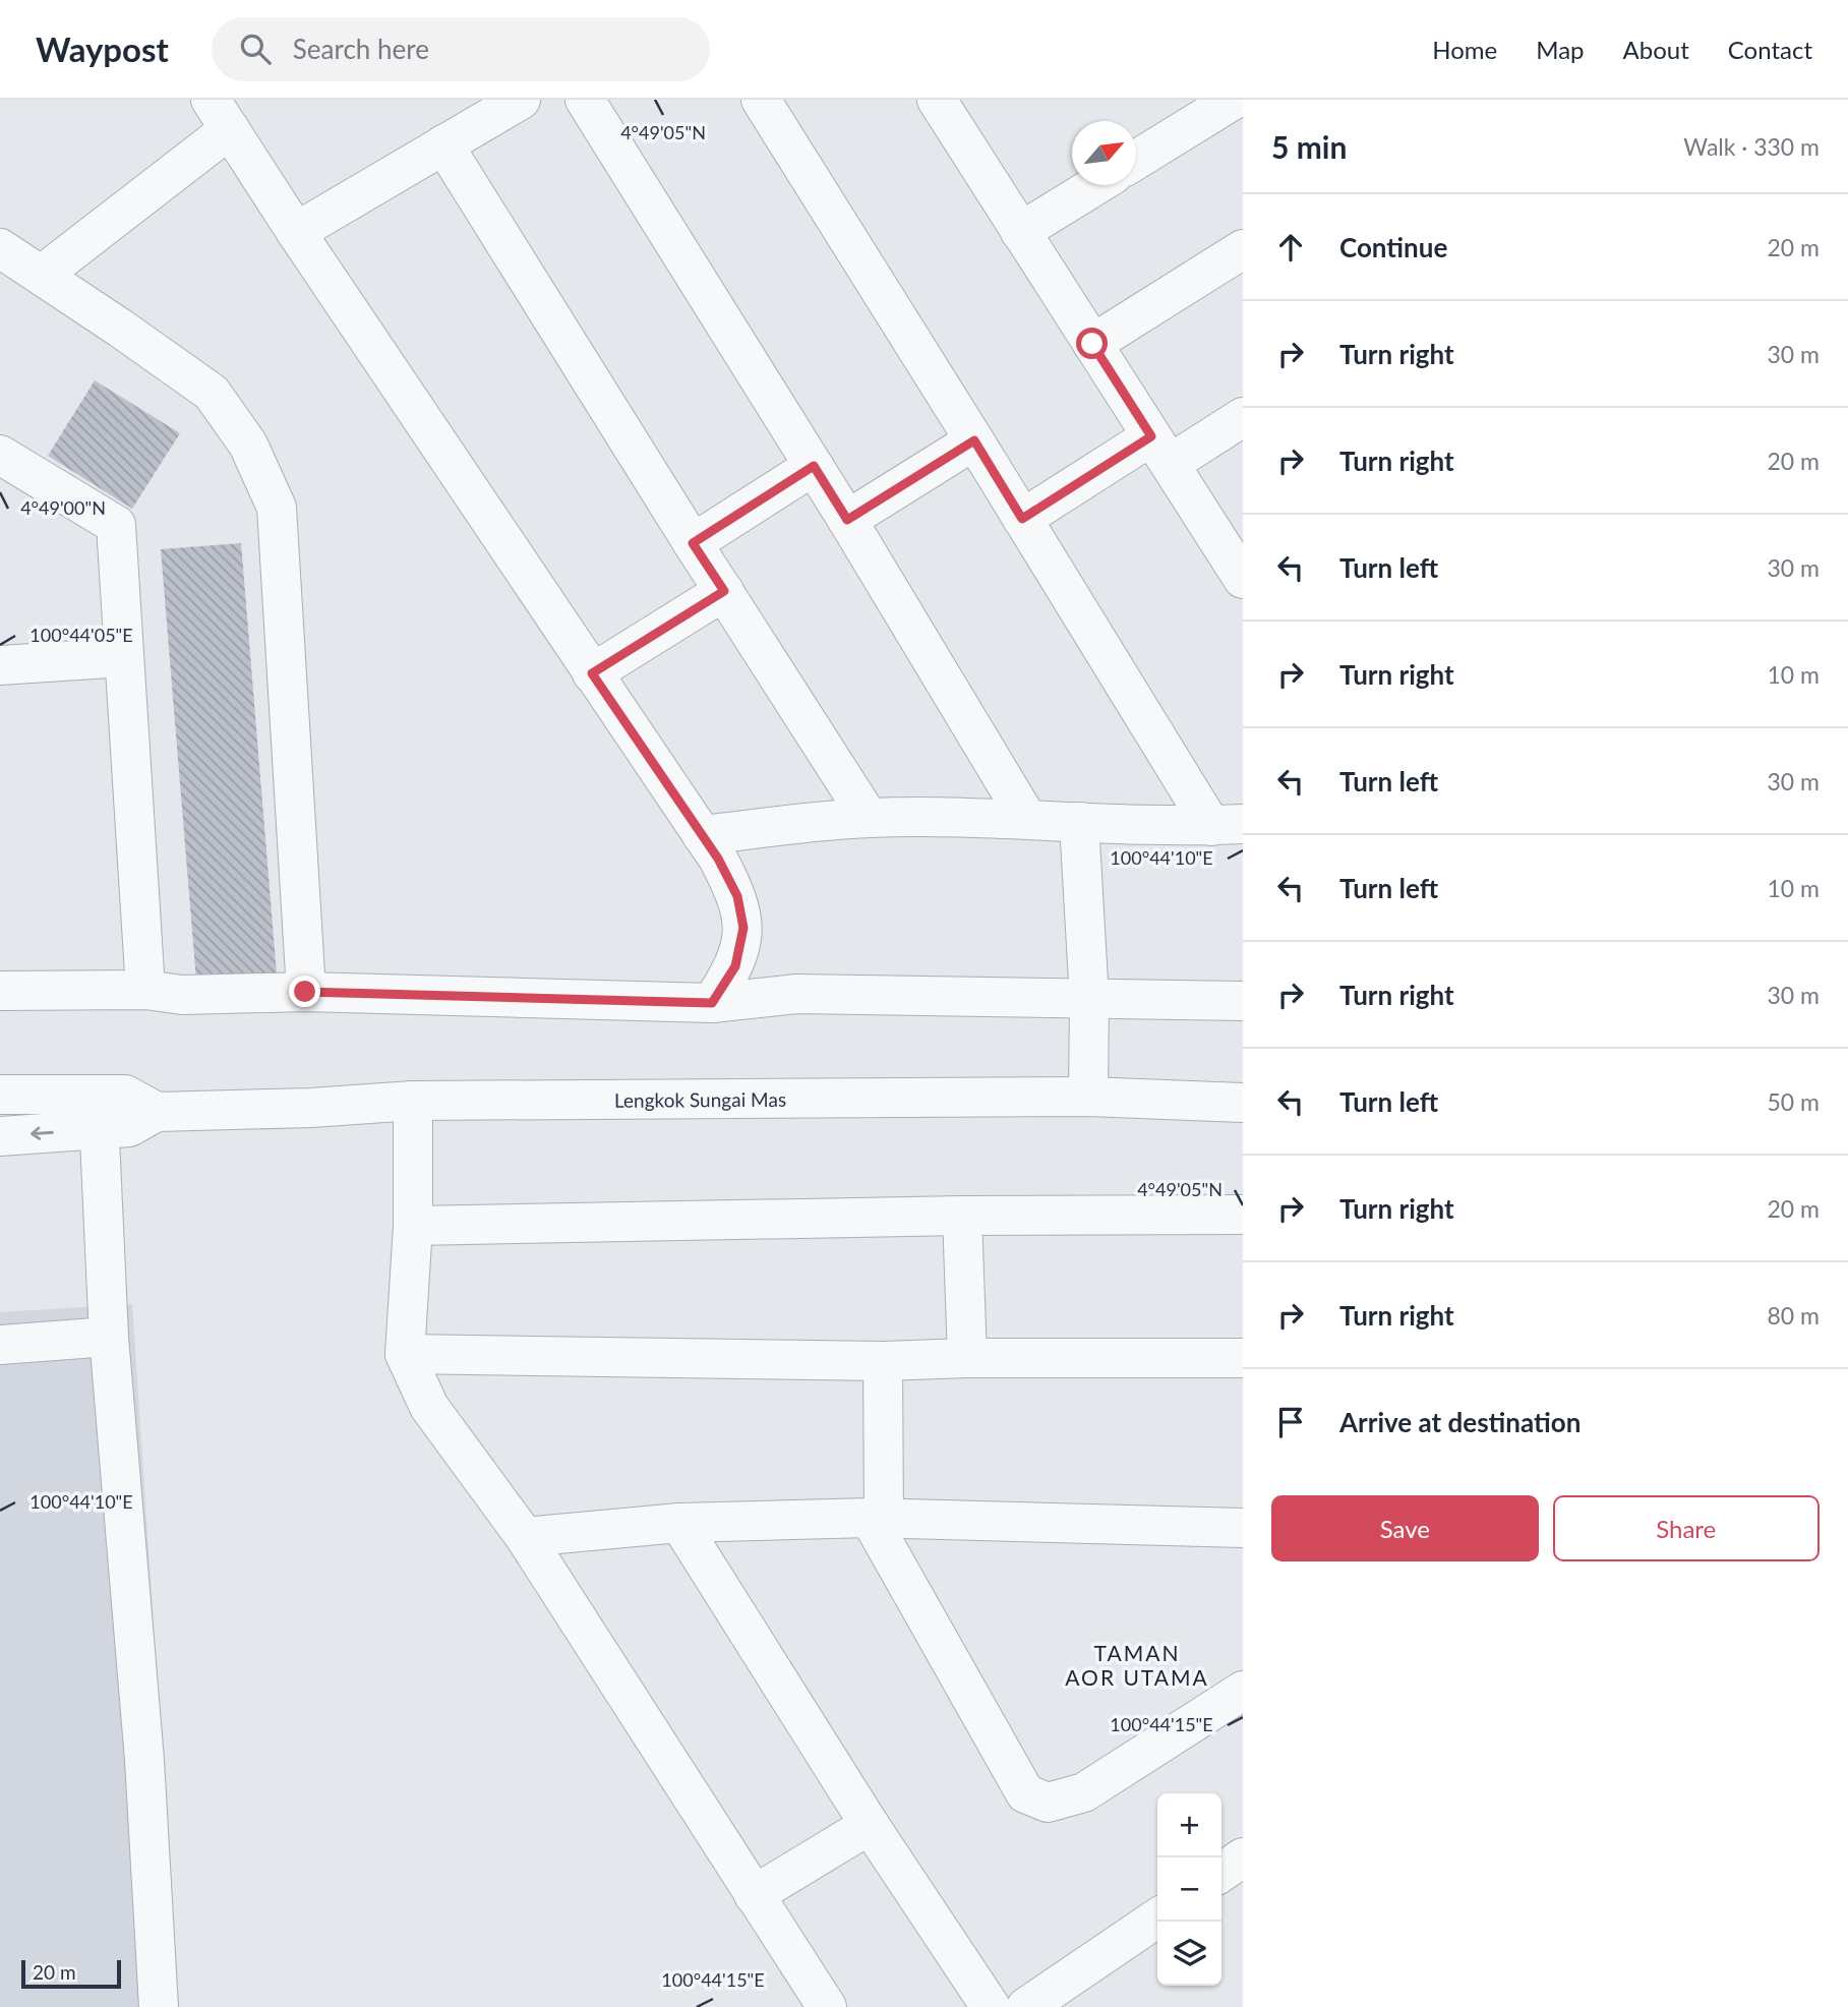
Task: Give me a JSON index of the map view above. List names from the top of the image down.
{
  "streets": {
    "street": ["Lengkok Sungai Mas"]
  },
  "districts": ["TAMAN AOR UTAMA"],
  "scale_bar": "20 m",
  "north": "top right",
  "page": {
    "header": "Waypost",
    "search": "Search here",
    "nav": [
      "Home",
      "Map",
      "About",
      "Contact"
    ],
    "heading": ["5 min", "Walk · 330 m"],
    "list": [
      ["Continue", "20 m"],
      ["Turn right", "30 m"],
      ["Turn right", "20 m"],
      ["Turn left", "30 m"],
      ["Turn right", "10 m"],
      ["Turn left", "30 m"],
      ["Turn left", "10 m"],
      ["Turn right", "30 m"],
      ["Turn left", "50 m"],
      ["Turn right", "20 m"],
      ["Turn right", "80 m"],
      "Arrive at destination"
    ],
    "buttons": ["Save", "Share"],
    "map_buttons": ["+", "−"],
    "scale": "20 m"
  },
  "coordinates": [
    "4°49'05\"N",
    "4°49'00\"N",
    "100°44'05\"E",
    "100°44'10\"E",
    "100°44'15\"E"
  ]
}
